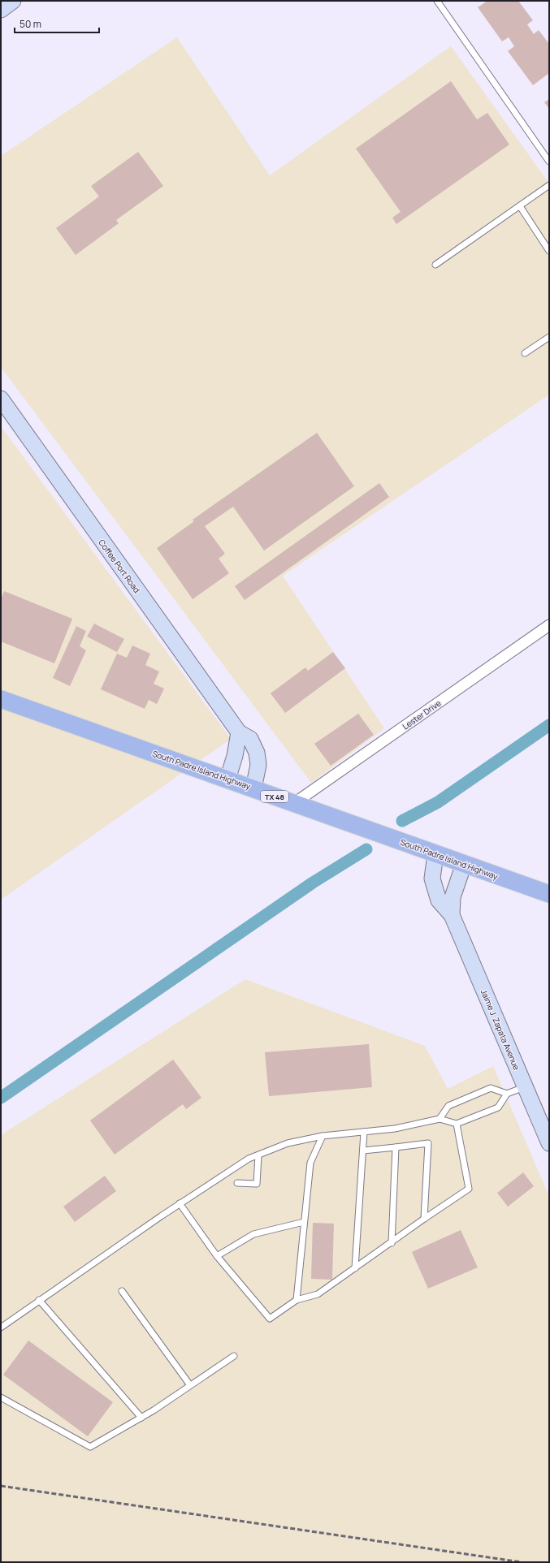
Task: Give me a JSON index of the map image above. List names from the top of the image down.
{
  "streets": {
    "main road": ["South Padre Island Highway", "TX 48"],
    "street": ["Coffee Port Road", "Lester Drive", "Jaime J. Zapata Avenue"]
  },
  "crossings": [
    ["Coffee Port Road", "South Padre Island Highway"],
    ["Lester Drive", "South Padre Island Highway"],
    ["South Padre Island Highway", "Jaime J. Zapata Avenue"]
  ],
  "scale_bar": "50 m"
}
